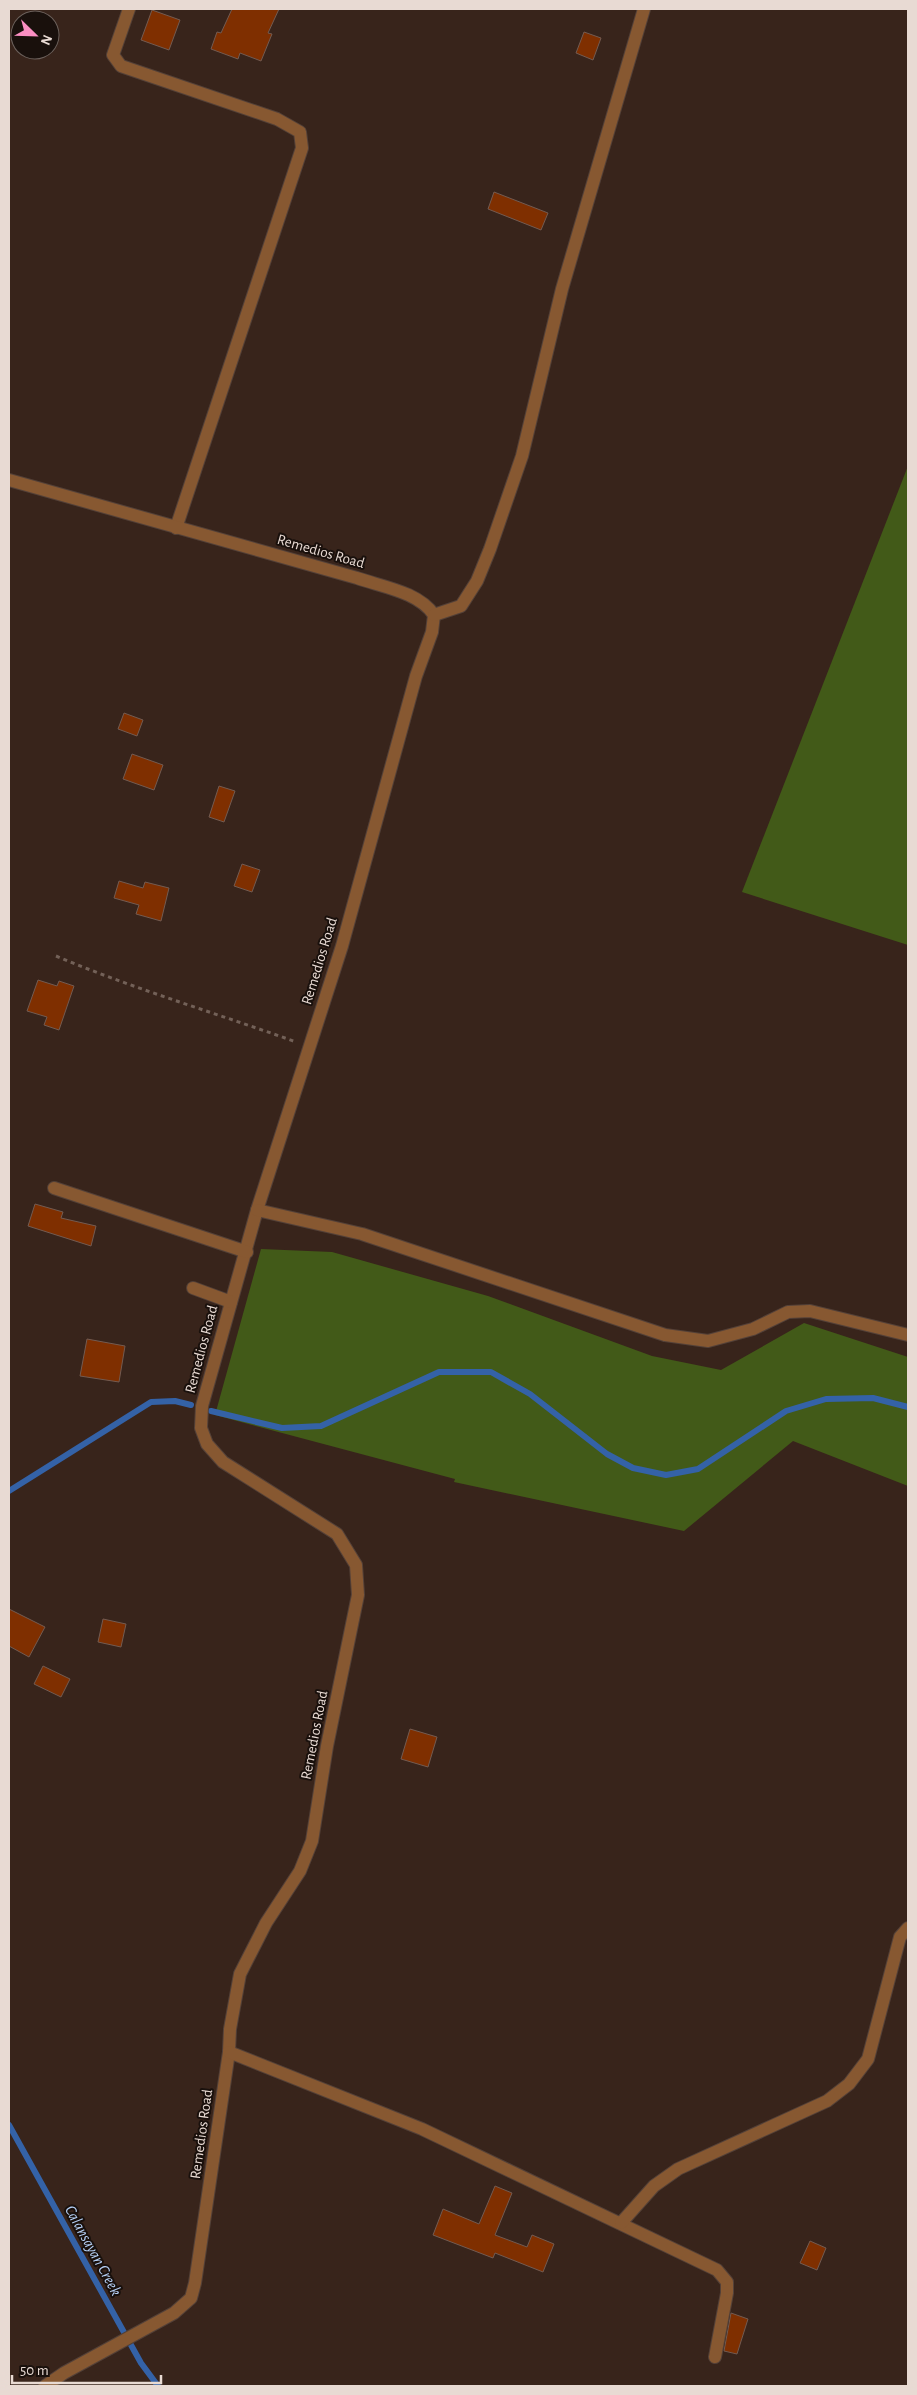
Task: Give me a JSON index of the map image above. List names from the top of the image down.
{
  "streets": {
    "street": ["Remedios Road"]
  },
  "water": ["Calansayan Creek"],
  "scale_bar": "50 m",
  "north": "bottom right"
}
